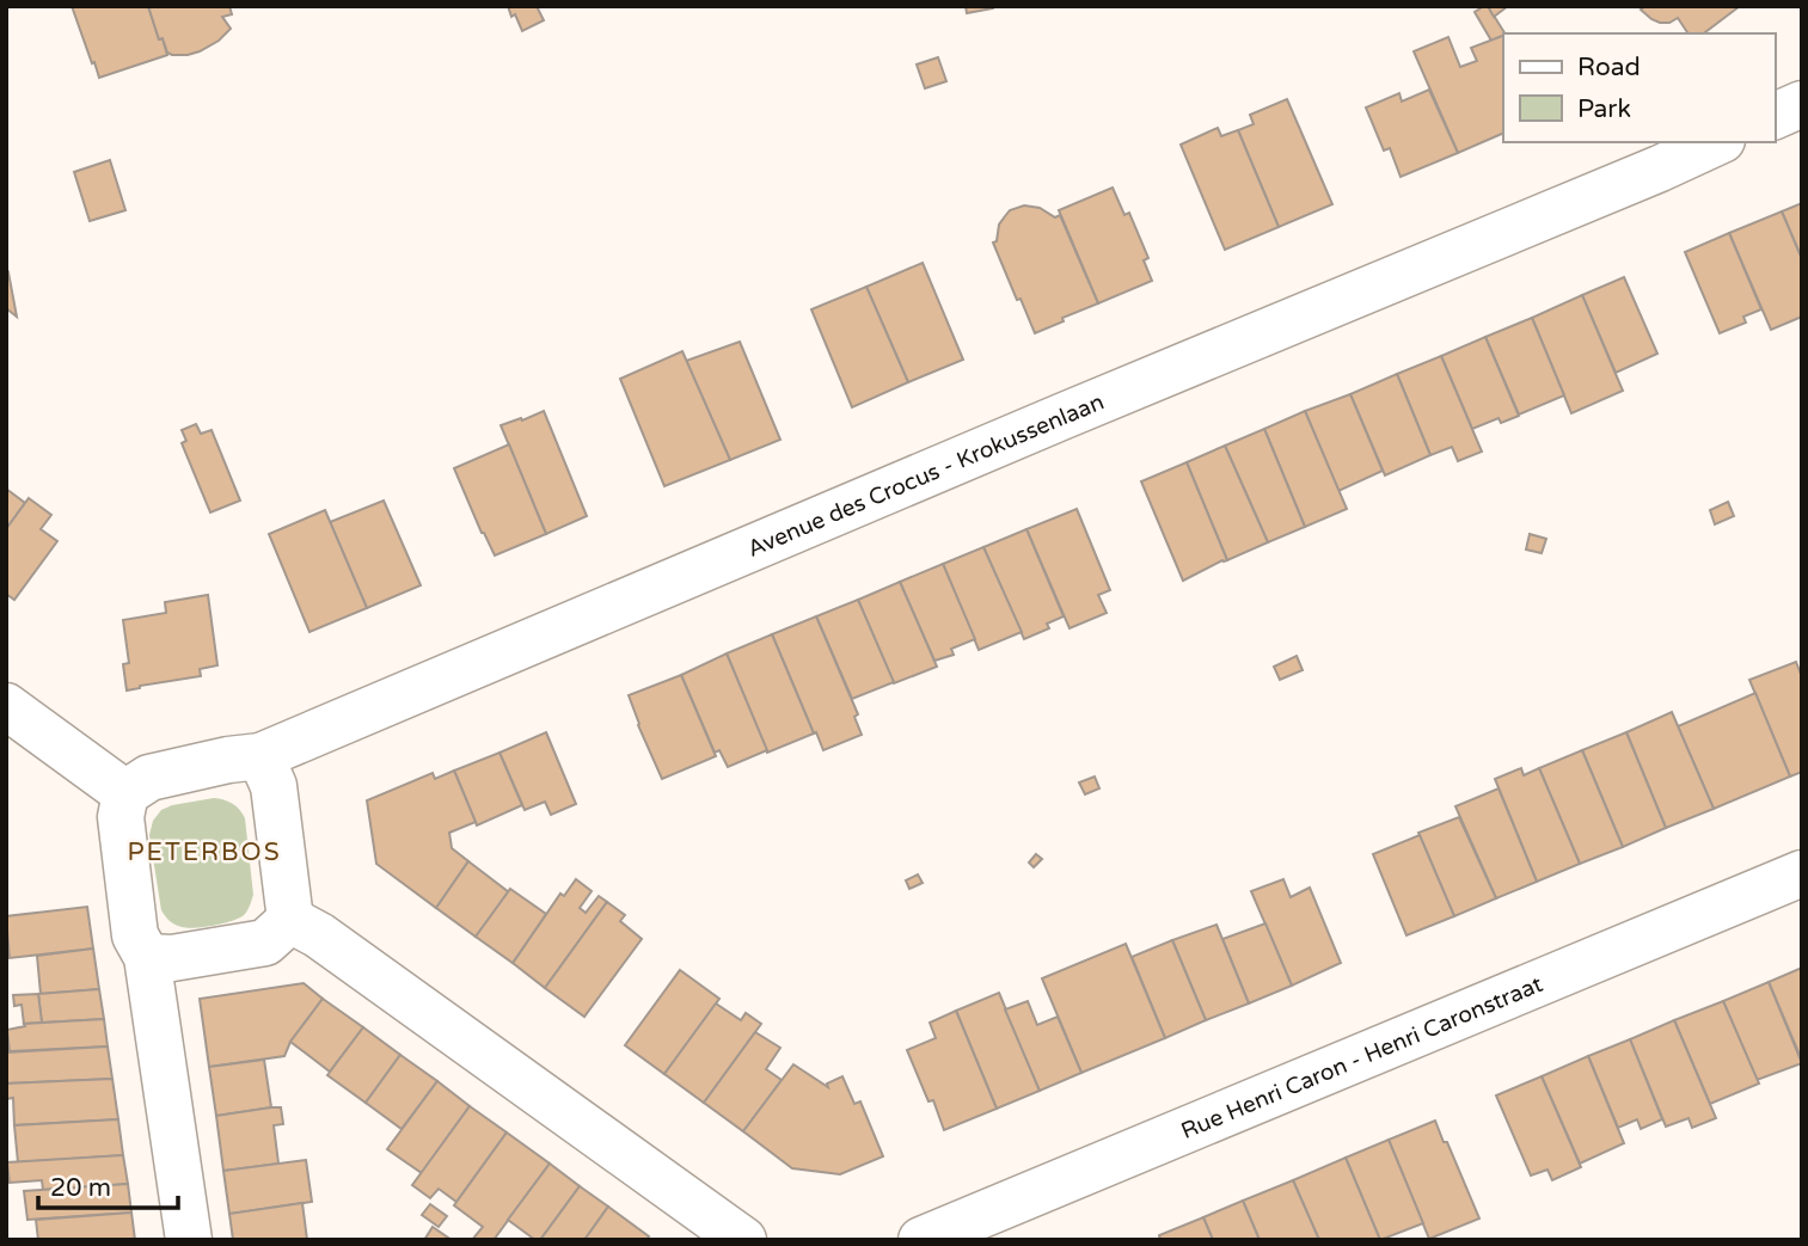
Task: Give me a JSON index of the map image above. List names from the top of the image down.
{
  "streets": {
    "street": ["Avenue des Crocus - Krokussenlaan", "Rue Henri Caron - Henri Caronstraat"]
  },
  "districts": ["PETERBOS"],
  "legend": ["Road", "Park"],
  "scale_bar": "20 m"
}
